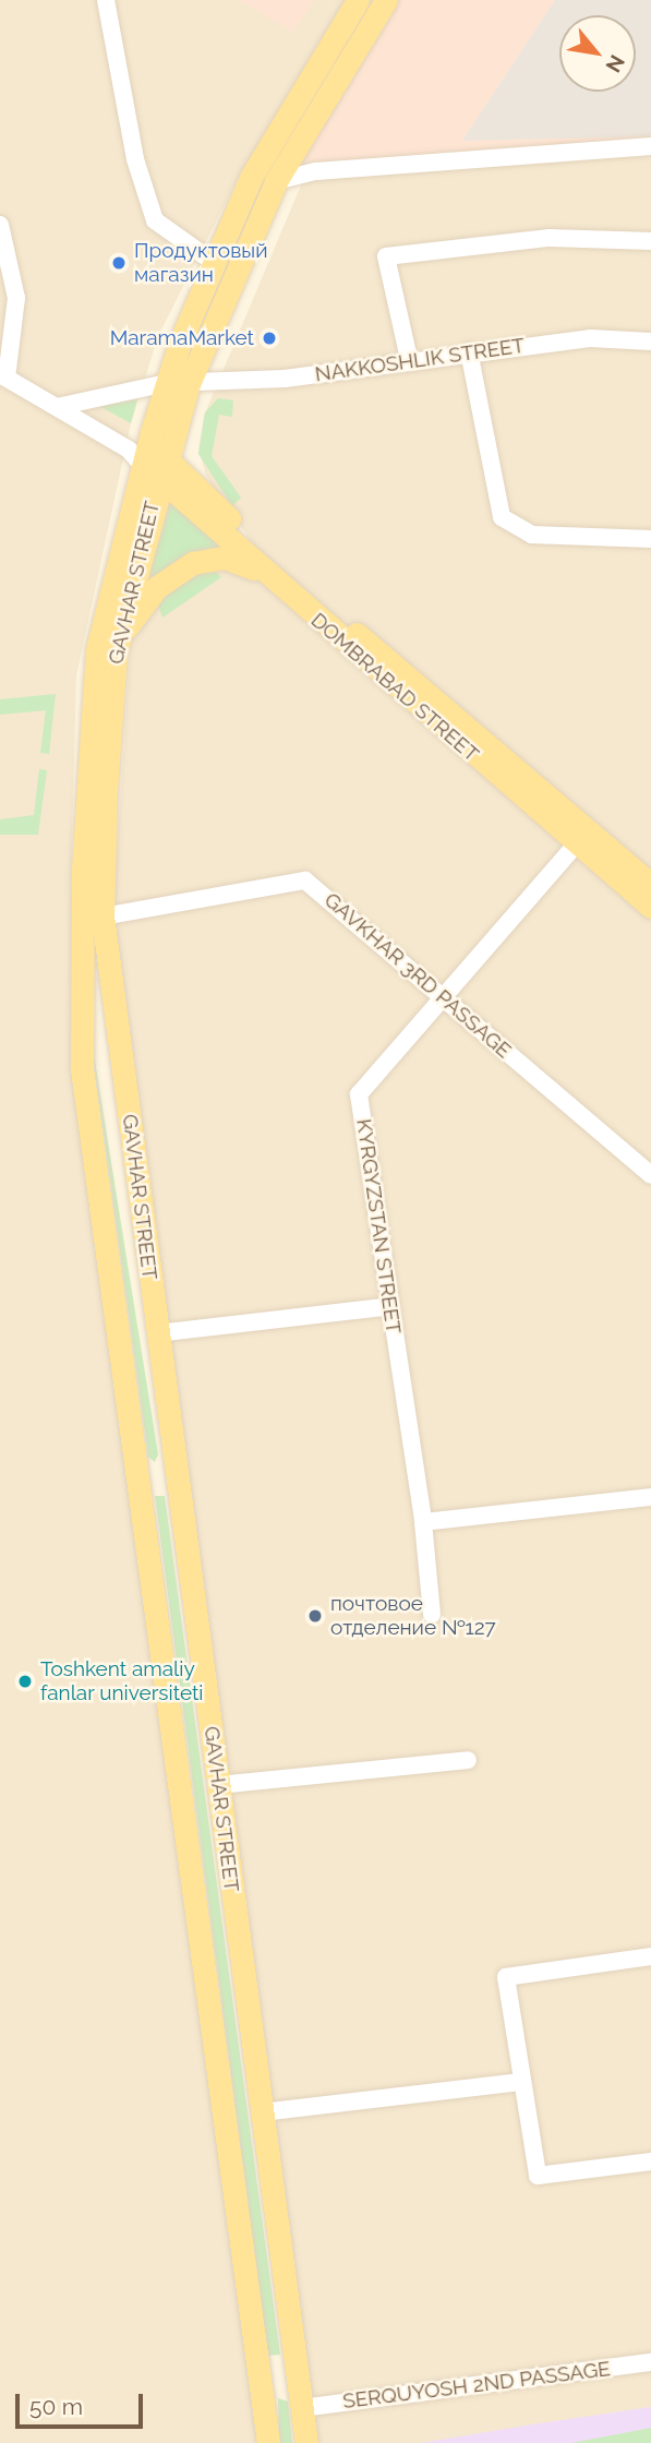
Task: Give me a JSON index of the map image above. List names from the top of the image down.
{
  "streets": {
    "main road": ["GAVHAR STREET", "DOMBRABAD STREET"],
    "street": [
      "NAKKOSHLIK STREET",
      "GAVKHAR 3RD PASSAGE",
      "KYRGYZSTAN STREET",
      "SERQUYOSH 2ND PASSAGE"
    ]
  },
  "crossings": [
    ["NAKKOSHLIK STREET", "GAVHAR STREET"],
    ["GAVHAR STREET", "DOMBRABAD STREET"],
    ["GAVHAR STREET", "GAVKHAR 3RD PASSAGE"],
    ["GAVHAR STREET", "SERQUYOSH 2ND PASSAGE"],
    ["DOMBRABAD STREET", "KYRGYZSTAN STREET"],
    ["GAVKHAR 3RD PASSAGE", "KYRGYZSTAN STREET"]
  ],
  "places": [
    "Продуктовый магазин",
    "MaramaMarket",
    "почтовое отделение №127",
    "Toshkent amaliy fanlar universiteti"
  ],
  "scale_bar": "50 m",
  "north": "bottom right"
}
